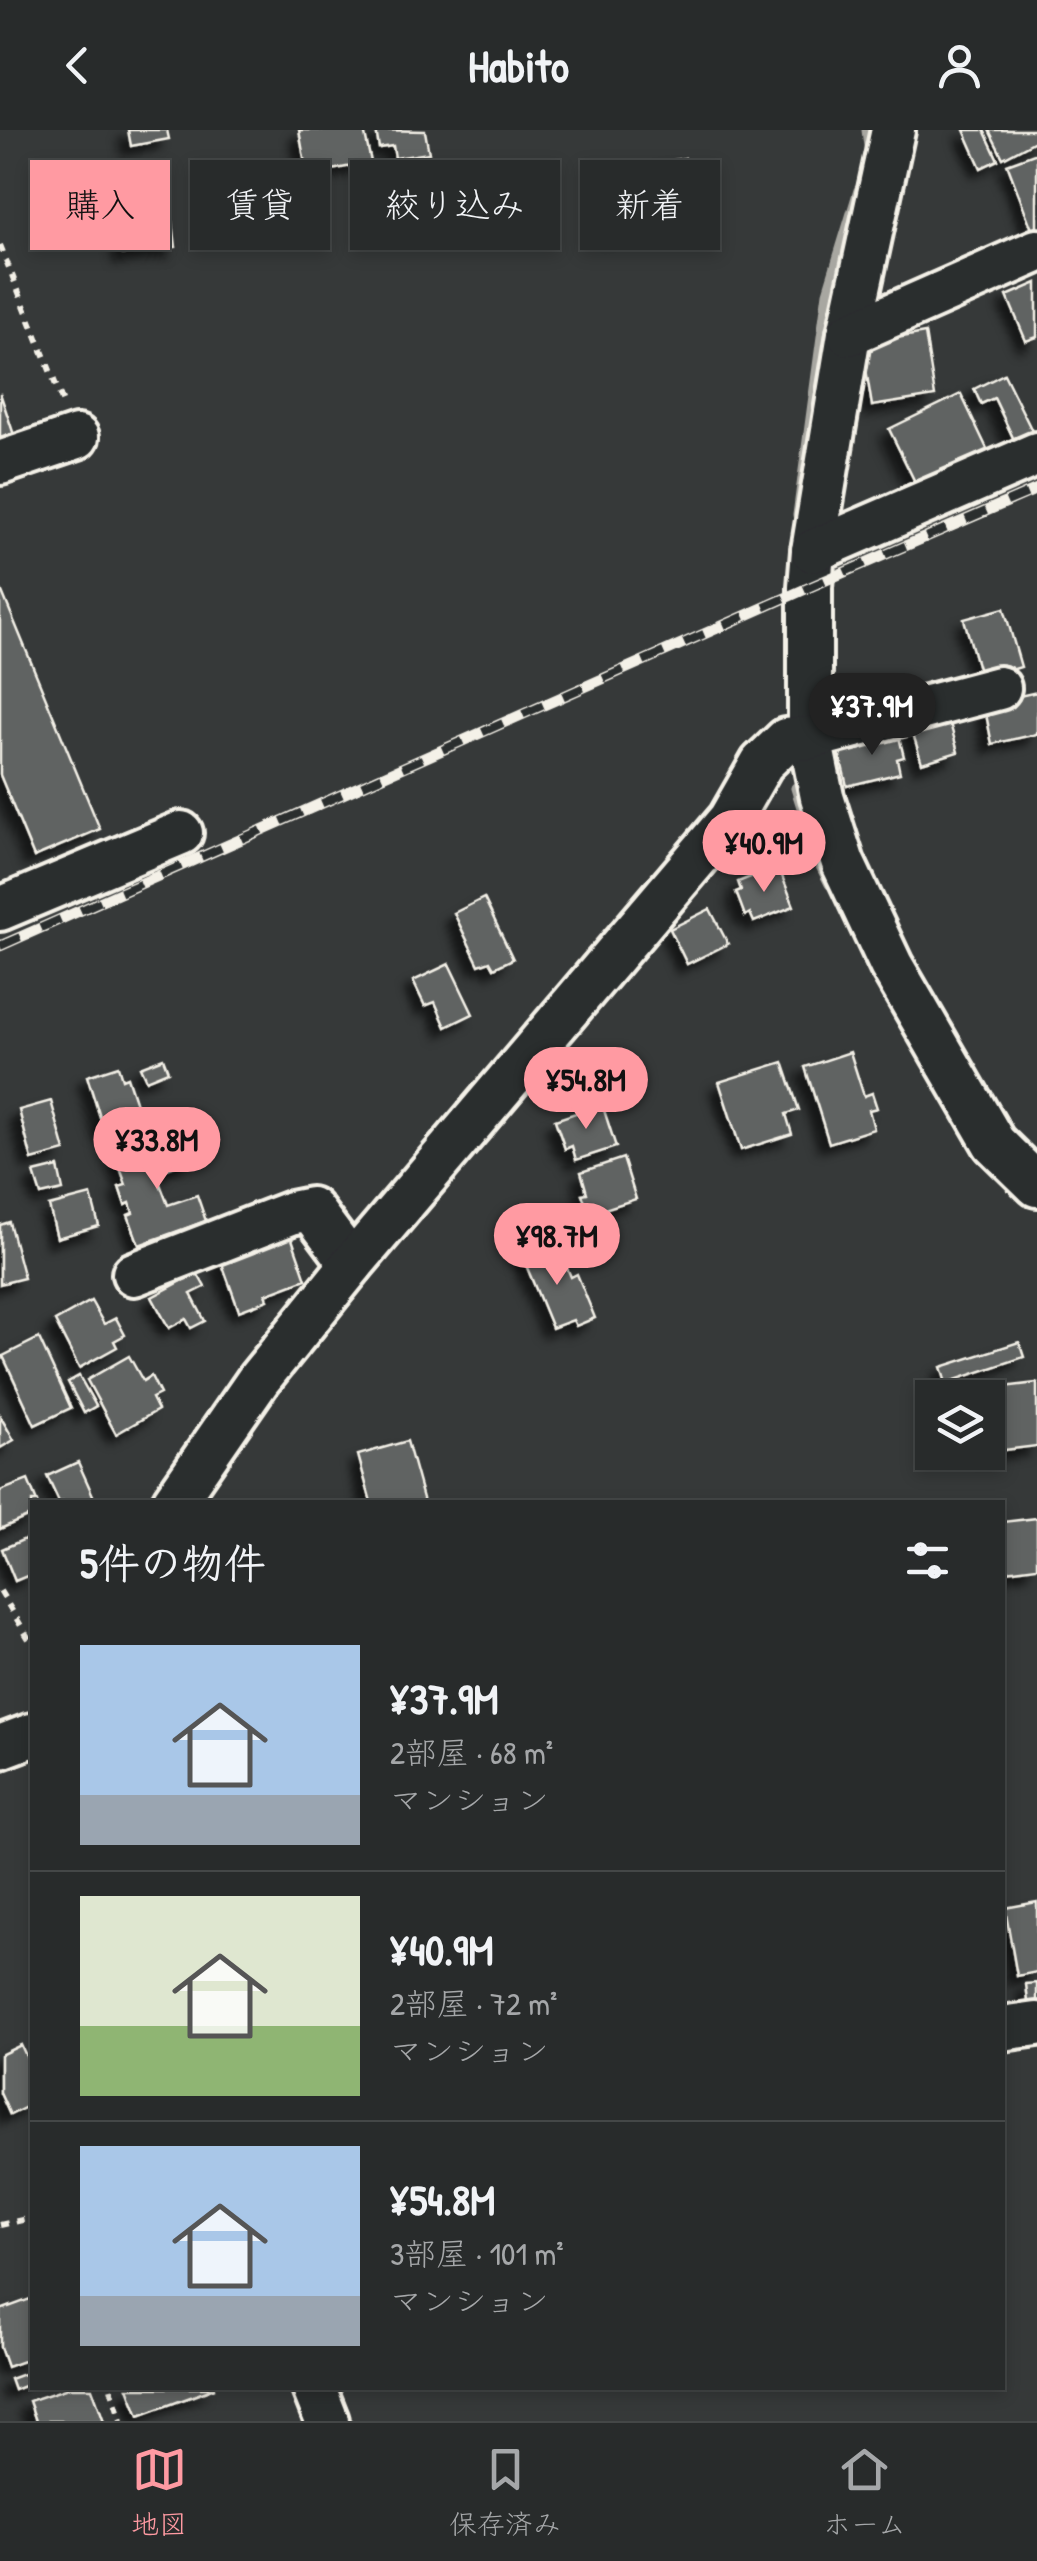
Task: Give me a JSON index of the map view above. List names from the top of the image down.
{
  "page": {
    "header": "Habito",
    "chip": [
      "購入",
      "賃貸",
      "絞り込み",
      "新着"
    ],
    "price": [
      "¥37.9M",
      "¥40.9M",
      "¥54.8M",
      "¥33.8M",
      "¥98.7M"
    ],
    "heading": "5件の物件",
    "list": [
      {
        "name": "¥37.9M",
        "note": "2部屋 · 68 m² · マンション"
      },
      {
        "name": "¥40.9M",
        "note": "2部屋 · 72 m² · マンション"
      },
      {
        "name": "¥54.8M",
        "note": "3部屋 · 101 m² · マンション"
      }
    ],
    "tabs": ["地図", "保存済み", "ホーム"]
  }
}
